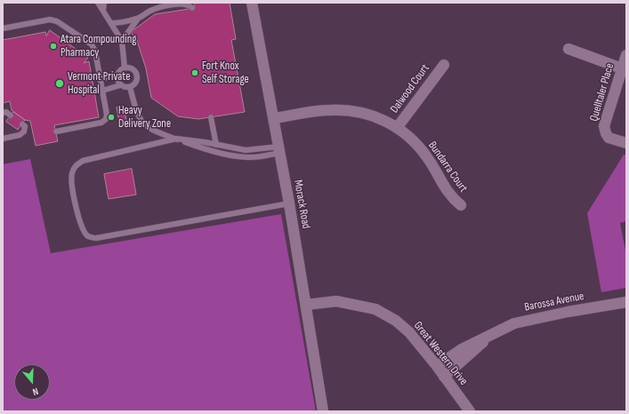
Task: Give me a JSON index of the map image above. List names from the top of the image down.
{
  "streets": {
    "street": [
      "Dalwood Court",
      "Quelltaler Place",
      "Bundarra Court",
      "Morack Road",
      "Barossa Avenue",
      "Great Western Drive"
    ]
  },
  "crossings": [
    ["Dalwood Court", "Bundarra Court"],
    ["Bundarra Court", "Morack Road"],
    ["Morack Road", "Great Western Drive"],
    ["Barossa Avenue", "Great Western Drive"]
  ],
  "places": [
    "Atara Compounding Pharmacy",
    "Fort Knox Self Storage",
    "Vermont Private Hospital",
    "Heavy Delivery Zone"
  ],
  "north": "bottom"
}
